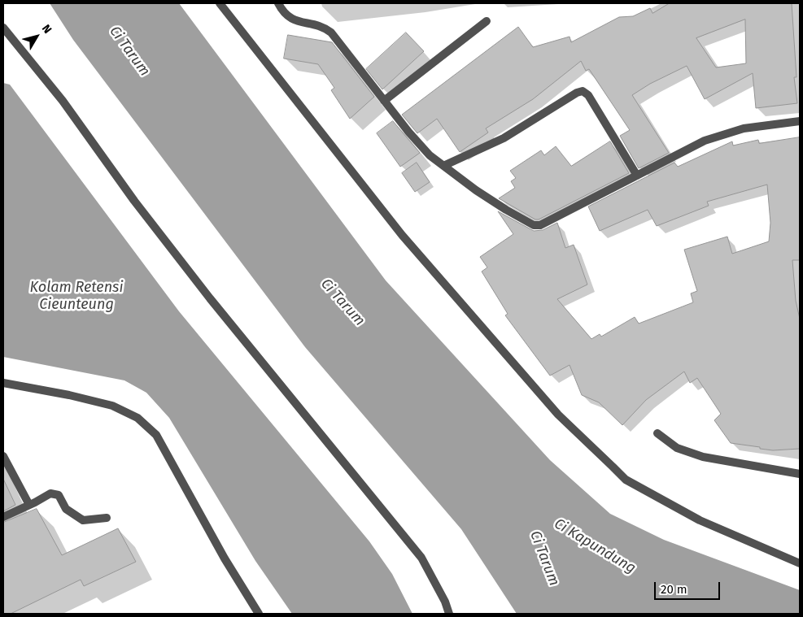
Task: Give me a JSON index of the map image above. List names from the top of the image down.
{
  "water": ["Ci Tarum", "Kolam Retensi Cieunteung", "Ci Kapundung"],
  "scale_bar": "20 m",
  "north": "top right"
}
